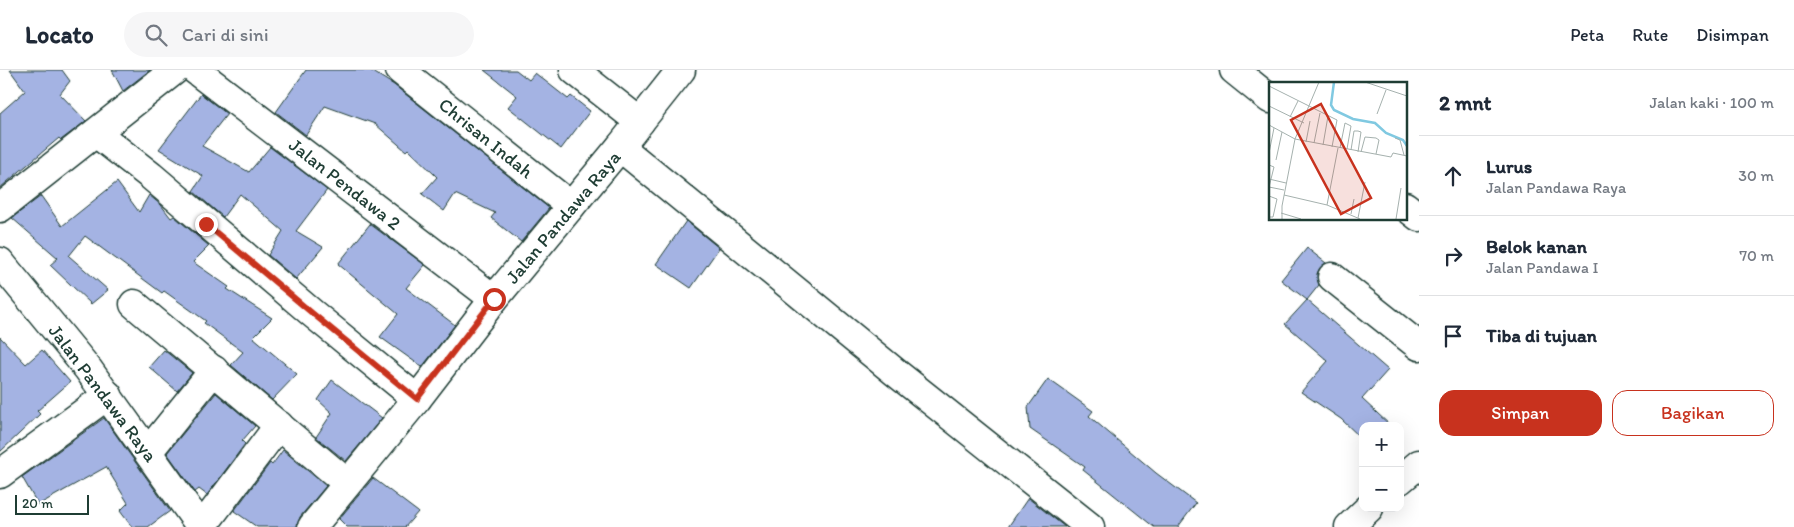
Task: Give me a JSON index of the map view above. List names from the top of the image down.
{
  "streets": {
    "street": ["Chrisan Indah", "Jalan Pendawa 2", "Jalan Pandawa Raya"]
  },
  "crossings": [
    ["Chrisan Indah", "Jalan Pandawa Raya"],
    ["Jalan Pendawa 2", "Jalan Pandawa Raya"]
  ],
  "scale_bar": "20 m",
  "page": {
    "header": "Locato",
    "search": "Cari di sini",
    "nav": ["Peta", "Rute", "Disimpan"],
    "heading": ["2 mnt", "Jalan kaki · 100 m"],
    "list": [
      ["Lurus", "Jalan Pandawa Raya", "30 m"],
      ["Belok kanan", "Jalan Pandawa I", "70 m"],
      "Tiba di tujuan"
    ],
    "buttons": ["Simpan", "Bagikan"],
    "map_buttons": ["+", "−"],
    "scale": "20 m"
  }
}
